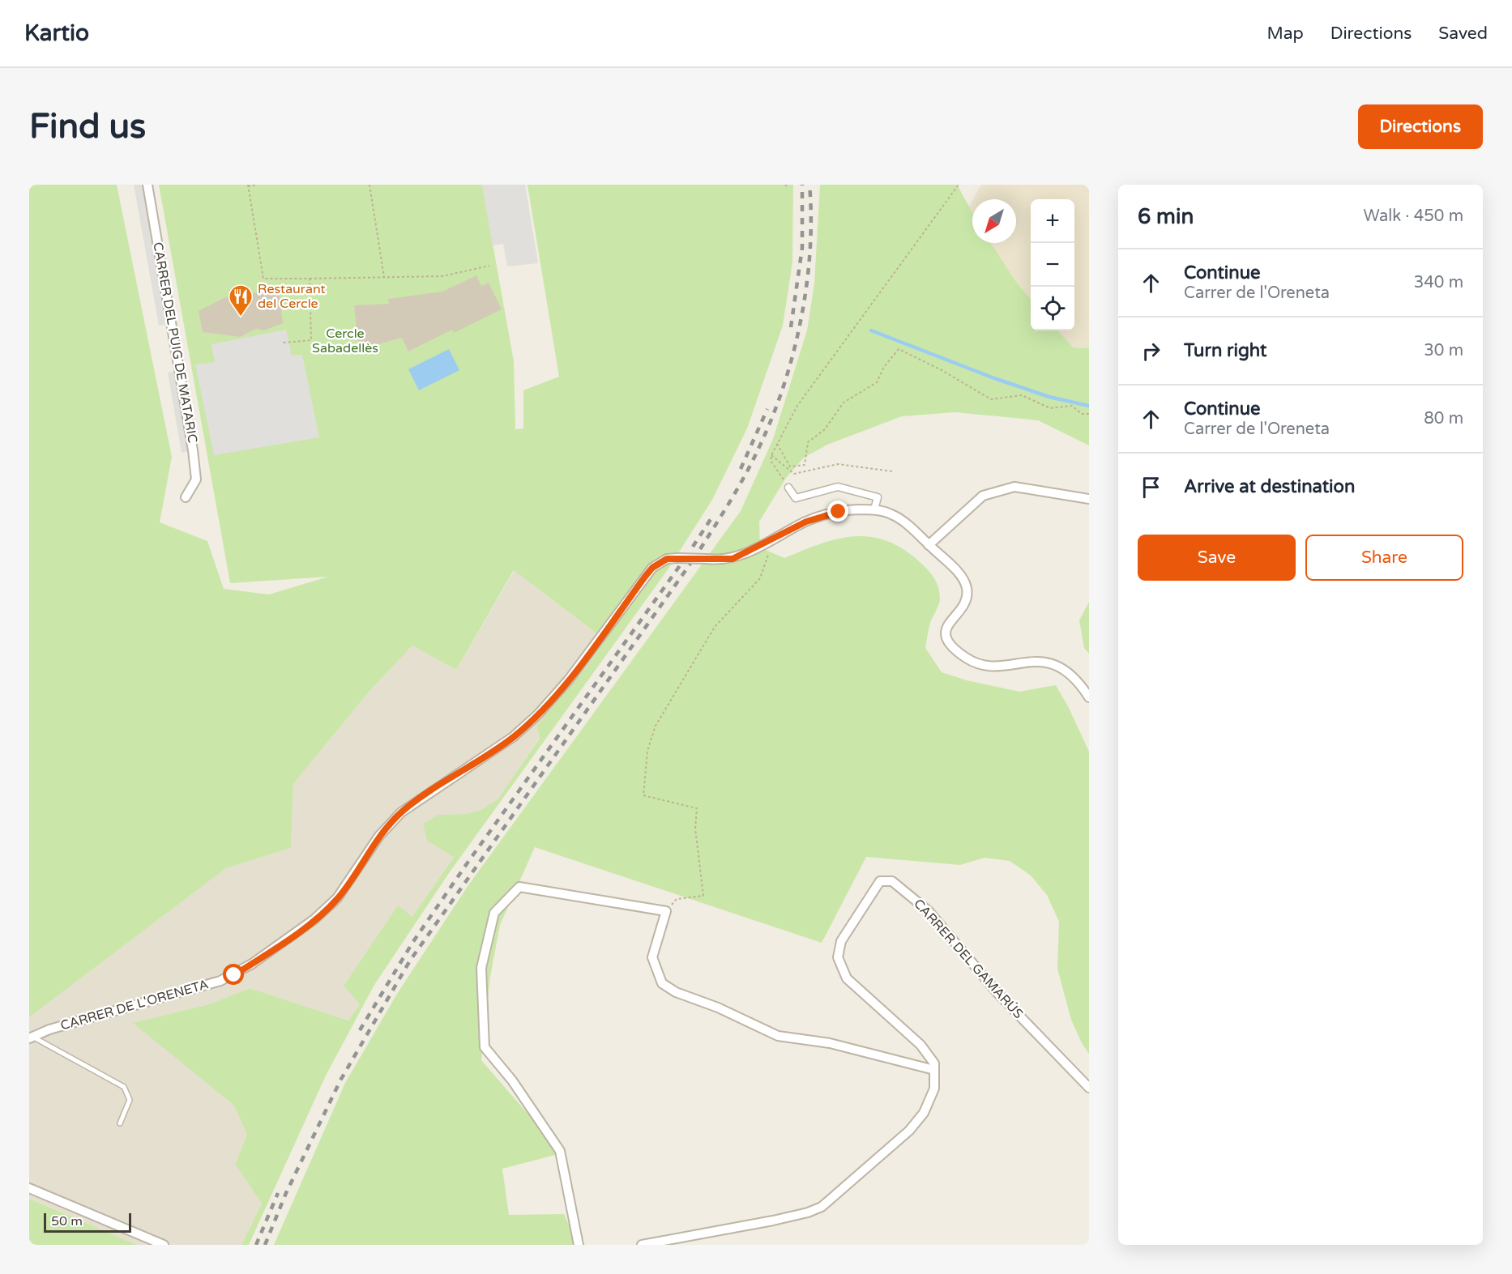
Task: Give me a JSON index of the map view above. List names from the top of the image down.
{
  "streets": {
    "street": ["CARRER DEL PUIG DE MATARIC", "CARRER DEL GAMARÚS", "CARRER DE L'ORENETA"]
  },
  "parks": ["Cercle Sabadellès"],
  "places": {
    "restaurant": ["Restaurant del Cercle"]
  },
  "scale_bar": "50 m",
  "north": "bottom left",
  "page": {
    "header": "Kartio",
    "nav": ["Map", "Directions", "Saved"],
    "buttons": [
      "Directions",
      ["Save", "Share"]
    ],
    "title": "Find us",
    "heading": ["6 min", "Walk · 450 m"],
    "map_buttons": ["+", "−"],
    "list": [
      ["Continue", "Carrer de l'Oreneta", "340 m"],
      ["Turn right", "30 m"],
      ["Continue", "Carrer de l'Oreneta", "80 m"],
      "Arrive at destination"
    ],
    "scale": "50 m"
  }
}
